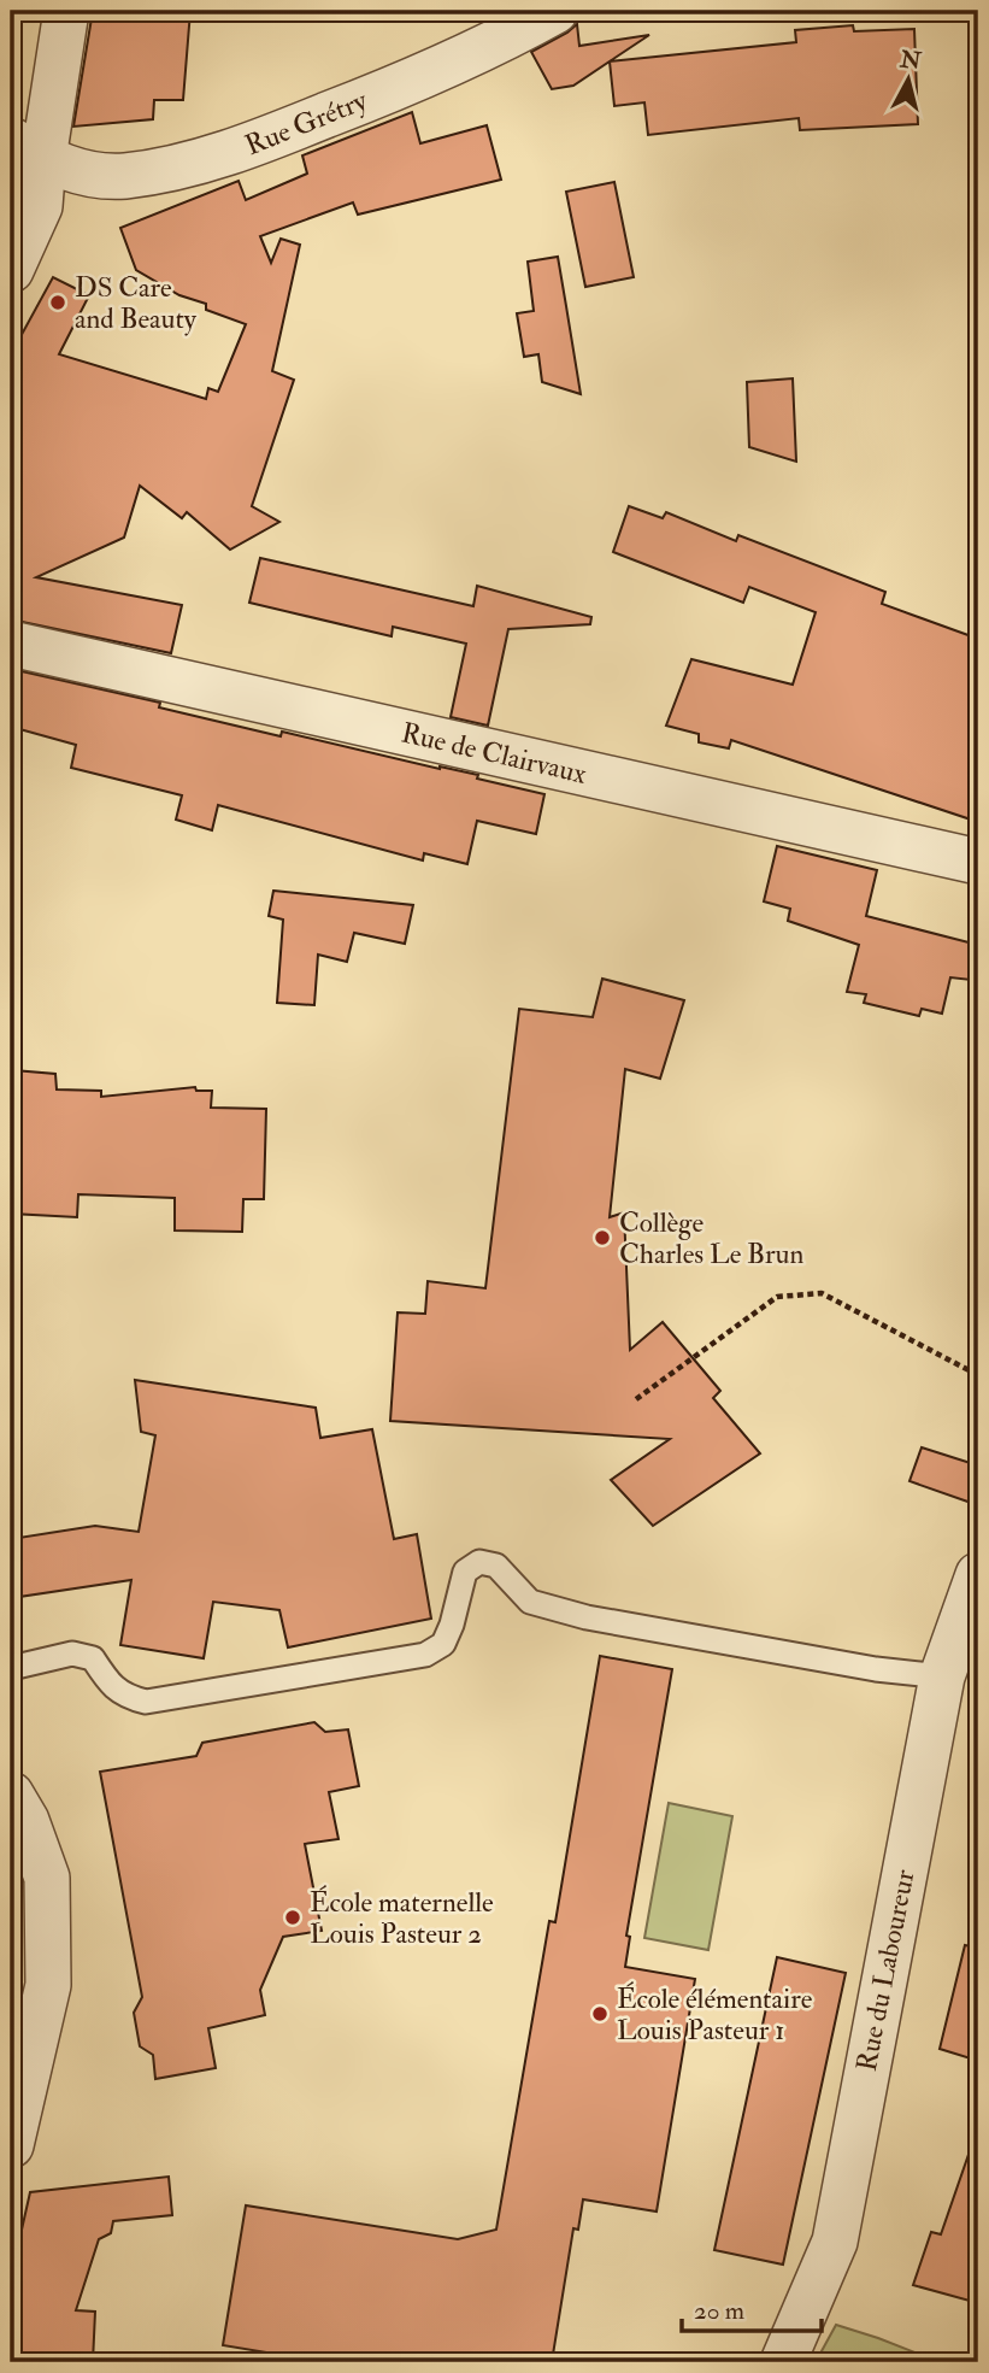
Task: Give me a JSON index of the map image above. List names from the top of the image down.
{
  "streets": {
    "street": ["Rue Grétry", "Rue de Clairvaux", "Rue du Laboureur"]
  },
  "places": [
    "DS Care and Beauty",
    "Collège Charles Le Brun",
    "École maternelle Louis Pasteur 2",
    "École élémentaire Louis Pasteur 1"
  ],
  "scale_bar": "20 m",
  "north": "top"
}
